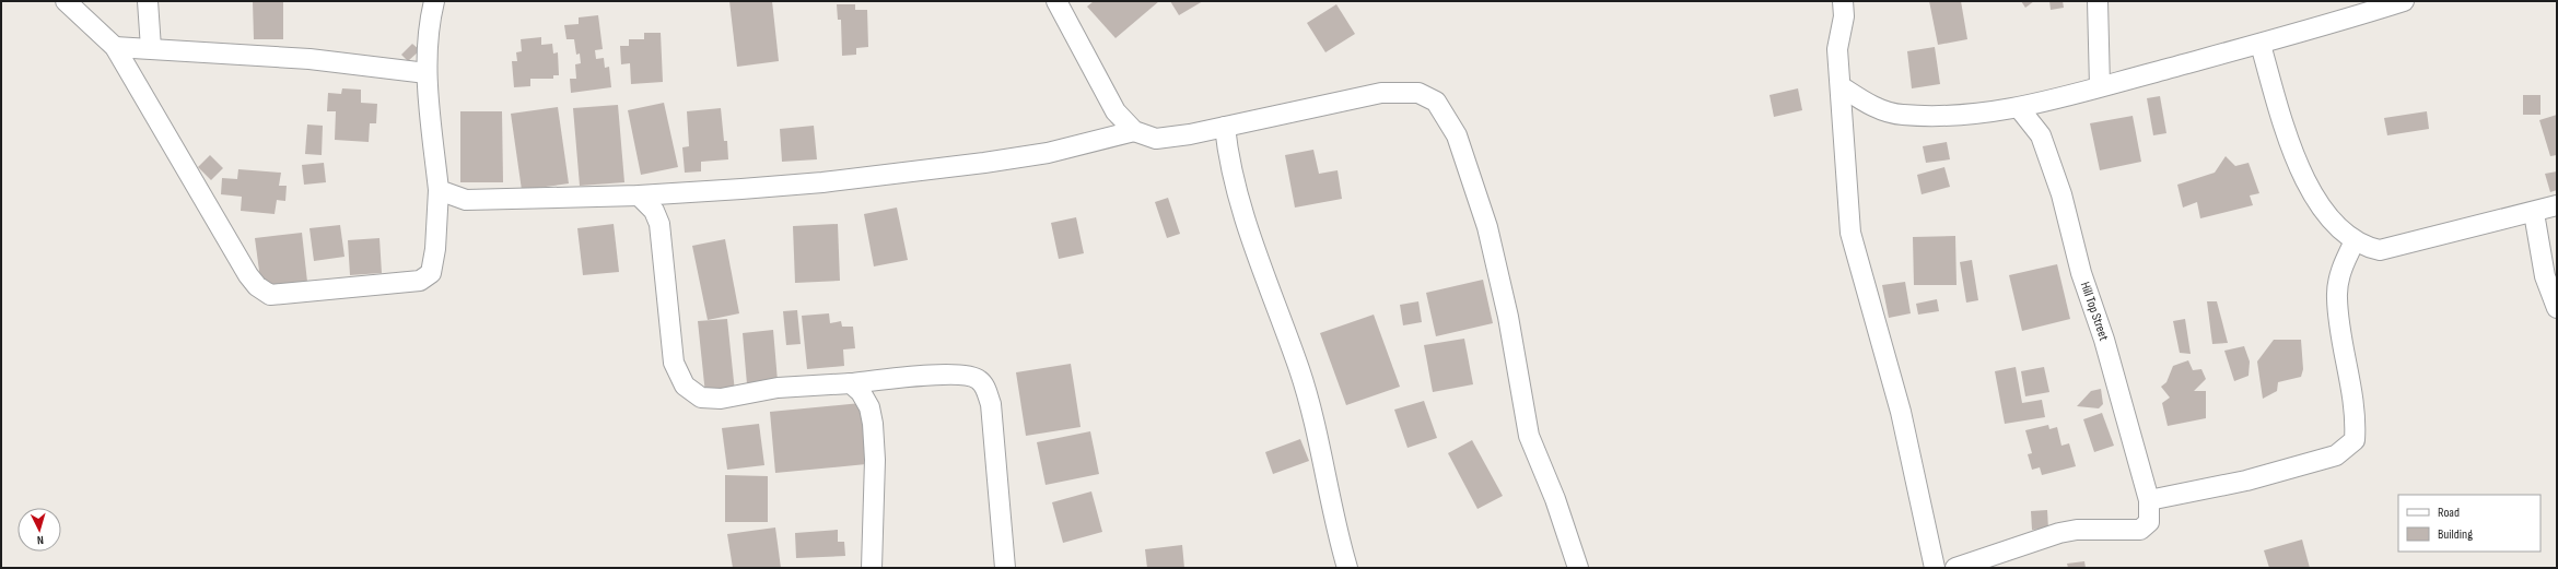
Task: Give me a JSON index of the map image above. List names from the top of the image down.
{
  "streets": {
    "street": ["Hill Top Street"]
  },
  "legend": ["Road", "Building"],
  "north": "bottom"
}
